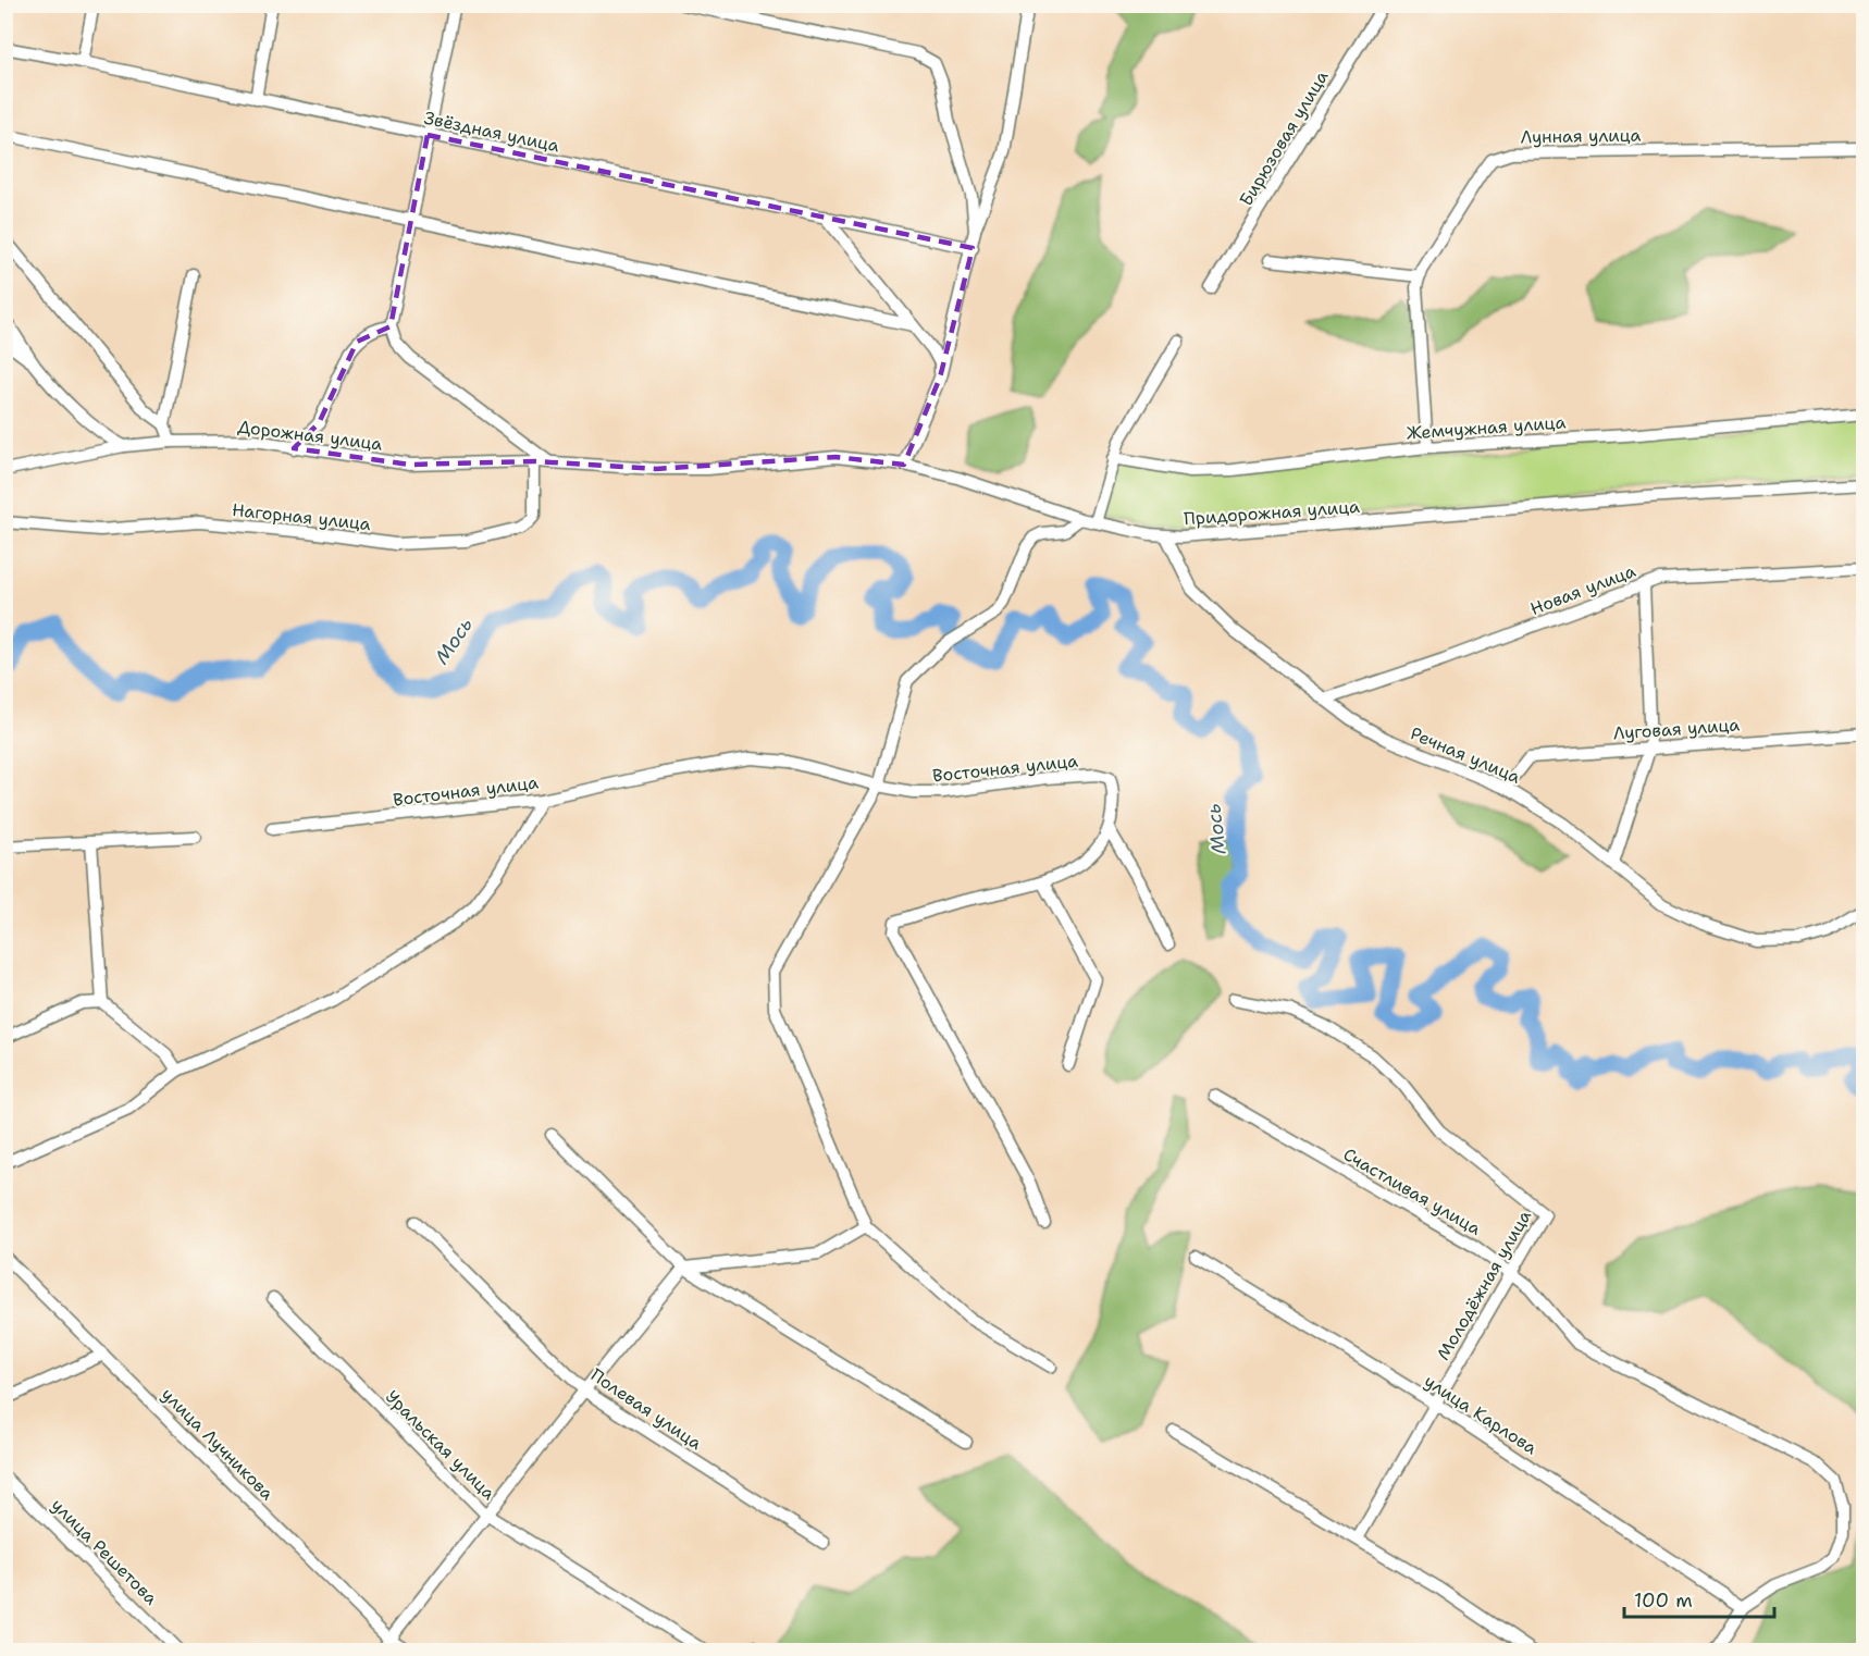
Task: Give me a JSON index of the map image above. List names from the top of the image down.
{
  "streets": {
    "street": [
      "Звёздная улица",
      "Лунная улица",
      "Бирюзовая улица",
      "Жемчужная улица",
      "Дорожная улица",
      "Придорожная улица",
      "Нагорная улица",
      "Новая улица",
      "Луговая улица",
      "Речная улица",
      "Восточная улица",
      "Счастливая улица",
      "Молодёжная улица",
      "Полевая улица",
      "улица Карлова",
      "улица Лучникова",
      "Уральская улица",
      "улица Решетова"
    ]
  },
  "crossings": [
    ["Лунная улица", "Жемчужная улица"],
    ["Дорожная улица", "Придорожная улица"],
    ["Дорожная улица", "Нагорная улица"],
    ["Придорожная улица", "Нагорная улица"],
    ["Придорожная улица", "Речная улица"],
    ["Новая улица", "Речная улица"],
    ["Луговая улица", "Речная улица"],
    ["Счастливая улица", "Молодёжная улица"],
    ["Счастливая улица", "улица Карлова"],
    ["Молодёжная улица", "улица Карлова"]
  ],
  "water": ["Мось"],
  "scale_bar": "100 m"
}
